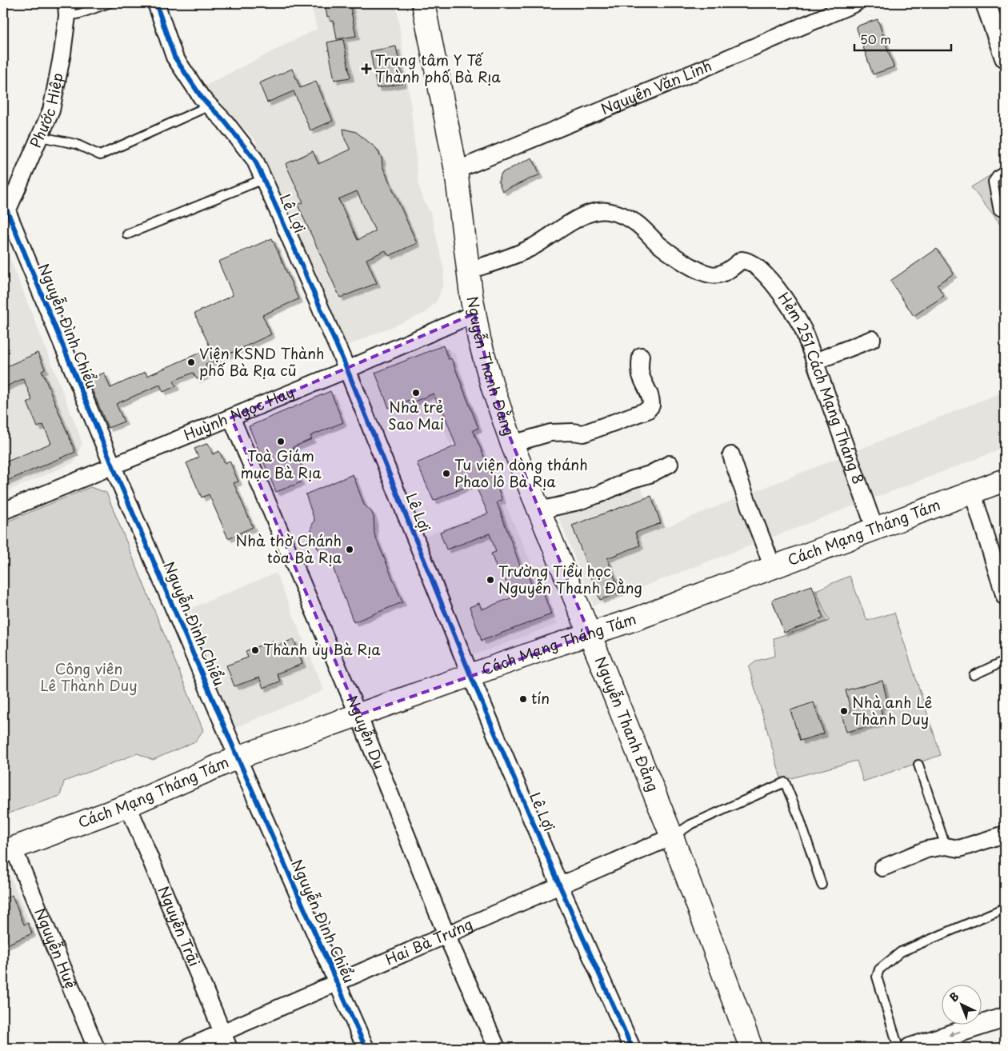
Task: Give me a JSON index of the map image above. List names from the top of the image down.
{
  "streets": {
    "main road": ["Nguyễn Thanh Đằng", "Cách Mạng Tháng Tám"],
    "street": [
      "Nguyễn Văn Linh",
      "Phước Hiệp",
      "Lê Lợi",
      "Nguyễn Đình Chiểu",
      "Hẻm 251 Cách Mạng Tháng 8",
      "Huỳnh Ngọc Hay",
      "Nguyễn Du",
      "Nguyễn Trãi",
      "Hai Bà Trưng",
      "Nguyễn Huệ"
    ]
  },
  "crossings": [
    ["Nguyễn Văn Linh", "Nguyễn Thanh Đằng"],
    ["Phước Hiệp", "Nguyễn Đình Chiểu"],
    ["Lê Lợi", "Huỳnh Ngọc Hay"],
    ["Lê Lợi", "Cách Mạng Tháng Tám"],
    ["Lê Lợi", "Hai Bà Trưng"],
    ["Nguyễn Đình Chiểu", "Huỳnh Ngọc Hay"],
    ["Nguyễn Đình Chiểu", "Cách Mạng Tháng Tám"],
    ["Nguyễn Đình Chiểu", "Hai Bà Trưng"],
    ["Nguyễn Thanh Đằng", "Hẻm 251 Cách Mạng Tháng 8"],
    ["Nguyễn Thanh Đằng", "Huỳnh Ngọc Hay"],
    ["Nguyễn Thanh Đằng", "Cách Mạng Tháng Tám"],
    ["Nguyễn Thanh Đằng", "Hai Bà Trưng"],
    ["Hẻm 251 Cách Mạng Tháng 8", "Cách Mạng Tháng Tám"],
    ["Huỳnh Ngọc Hay", "Nguyễn Du"],
    ["Cách Mạng Tháng Tám", "Nguyễn Du"],
    ["Cách Mạng Tháng Tám", "Nguyễn Trãi"],
    ["Cách Mạng Tháng Tám", "Nguyễn Huệ"],
    ["Nguyễn Du", "Hai Bà Trưng"],
    ["Nguyễn Trãi", "Hai Bà Trưng"]
  ],
  "parks": ["Công viên Lê Thành Duy"],
  "places": {
    "health": ["Trung tâm Y Tế Thành phố Bà Rịa"],
    "other": [
      "Viện KSND Thành phố Bà Rịa cũ",
      "Nhà trẻ Sao Mai",
      "Toà Giám mục Bà Rịa",
      "Tu viện dòng thánh Phao lô Bà Rịa",
      "Nhà thờ Chánh tòa Bà Rịa",
      "Trường Tiểu học Nguyễn Thanh Đằng",
      "Thành ủy Bà Rịa",
      "tín",
      "Nhà anh Lê Thành Duy"
    ]
  },
  "scale_bar": "50 m",
  "north": "top left"
}
